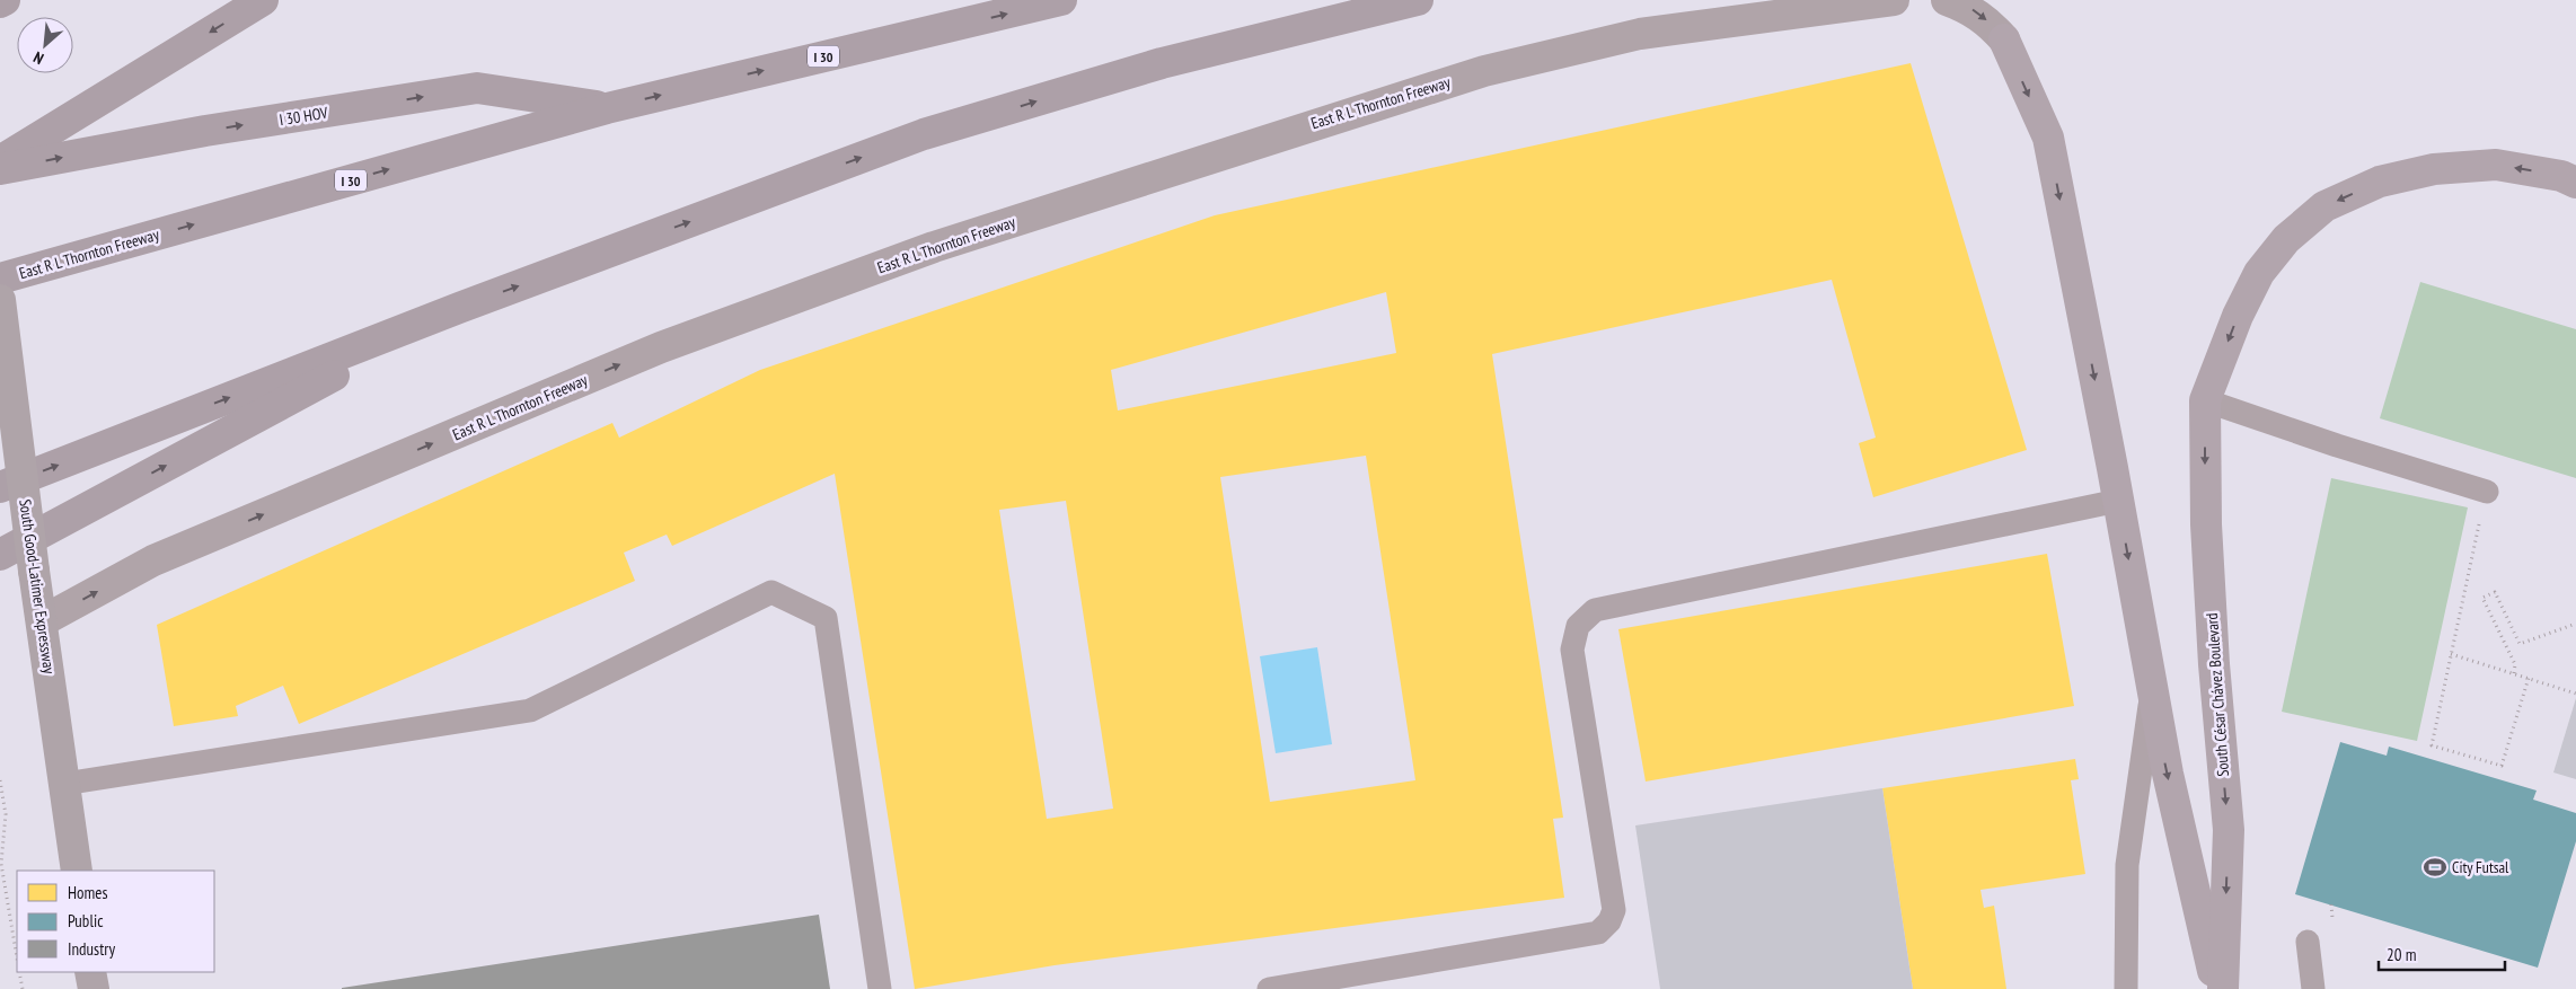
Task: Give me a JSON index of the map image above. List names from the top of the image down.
{
  "streets": {
    "highway": ["I 30", "East R L Thornton Freeway", "I 30 HOV"],
    "main road": ["South Good-Latimer Expressway", "South César Chávez Boulevard"]
  },
  "crossings": [
    ["East R L Thornton Freeway", "I 30 HOV"],
    ["East R L Thornton Freeway", "South Good-Latimer Expressway"]
  ],
  "places": {
    "sports": ["City Futsal"]
  },
  "legend": ["Homes", "Public", "Industry"],
  "scale_bar": "20 m",
  "north": "bottom left"
}
